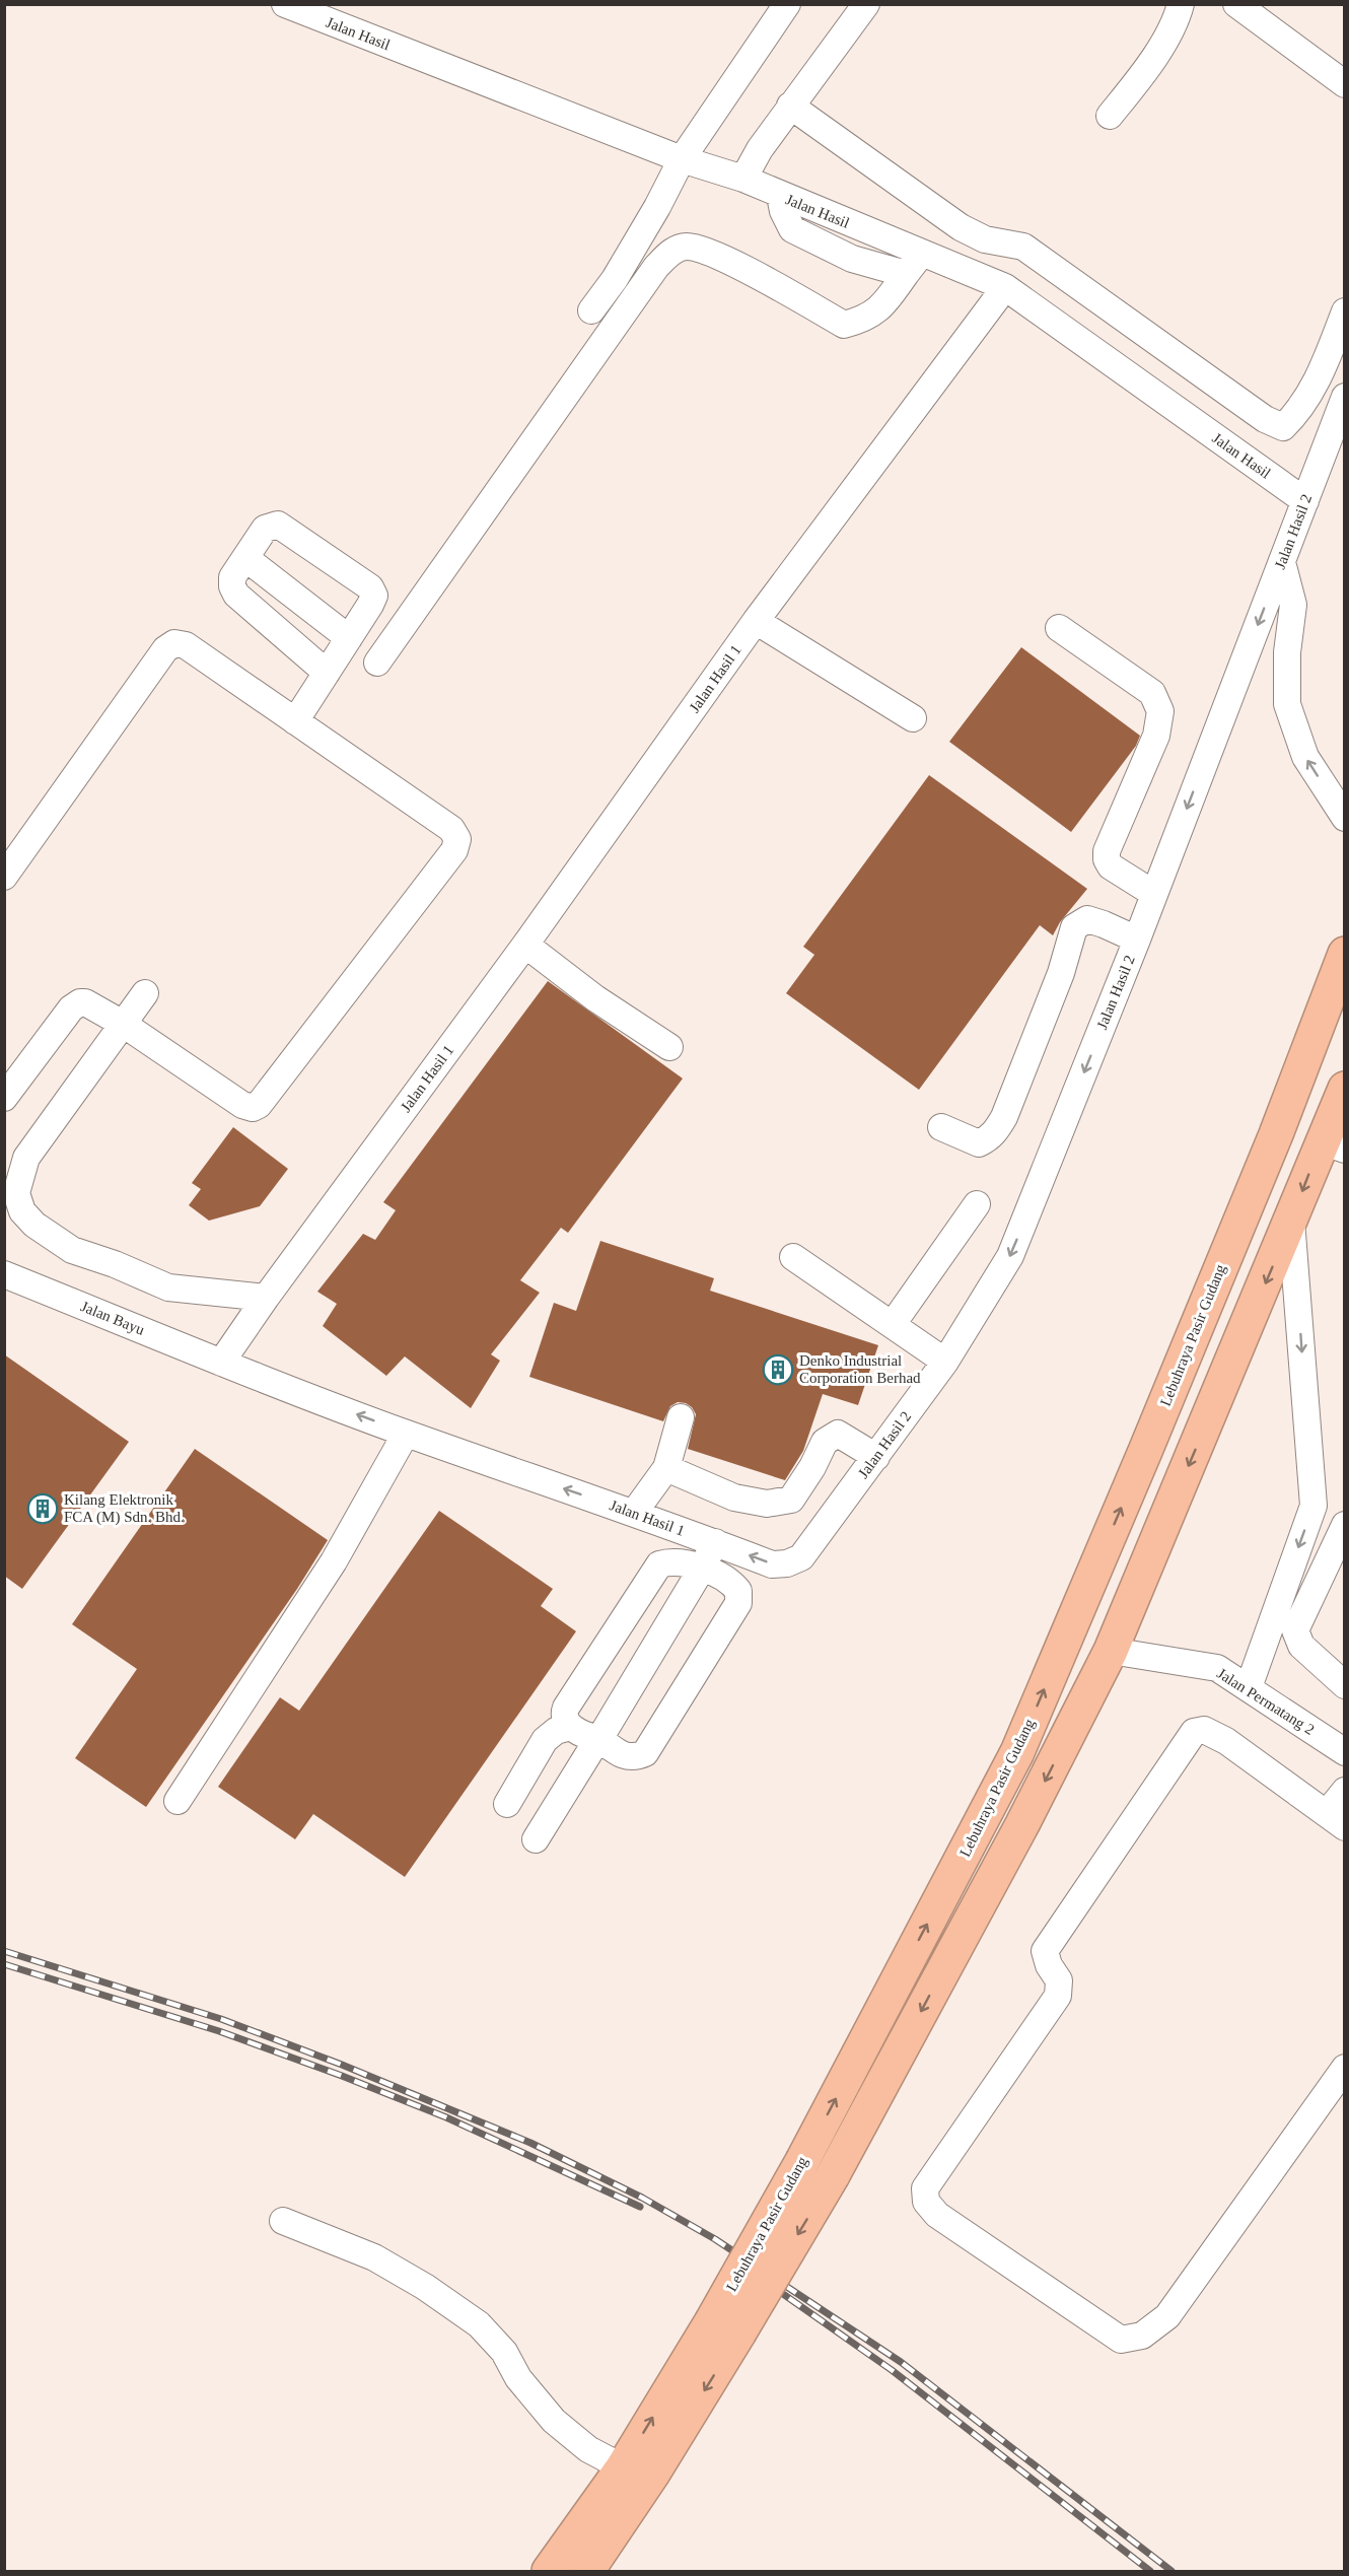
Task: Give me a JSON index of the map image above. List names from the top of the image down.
{
  "streets": {
    "highway": ["Lebuhraya Pasir Gudang"],
    "street": [
      "Jalan Hasil",
      "Jalan Hasil 2",
      "Jalan Hasil 1",
      "Jalan Bayu",
      "Jalan Permatang 2"
    ]
  },
  "crossings": [
    ["Jalan Hasil", "Jalan Hasil 2"],
    ["Jalan Hasil", "Jalan Hasil 1"],
    ["Jalan Hasil 2", "Jalan Hasil 1"],
    ["Jalan Hasil 1", "Jalan Bayu"],
    ["Lebuhraya Pasir Gudang", "Jalan Permatang 2"]
  ],
  "one_way": ["Jalan Hasil 2"],
  "places": {
    "building": ["Denko Industrial Corporation Berhad", "Kilang Elektronik FCA (M) Sdn. Bhd."]
  }
}
